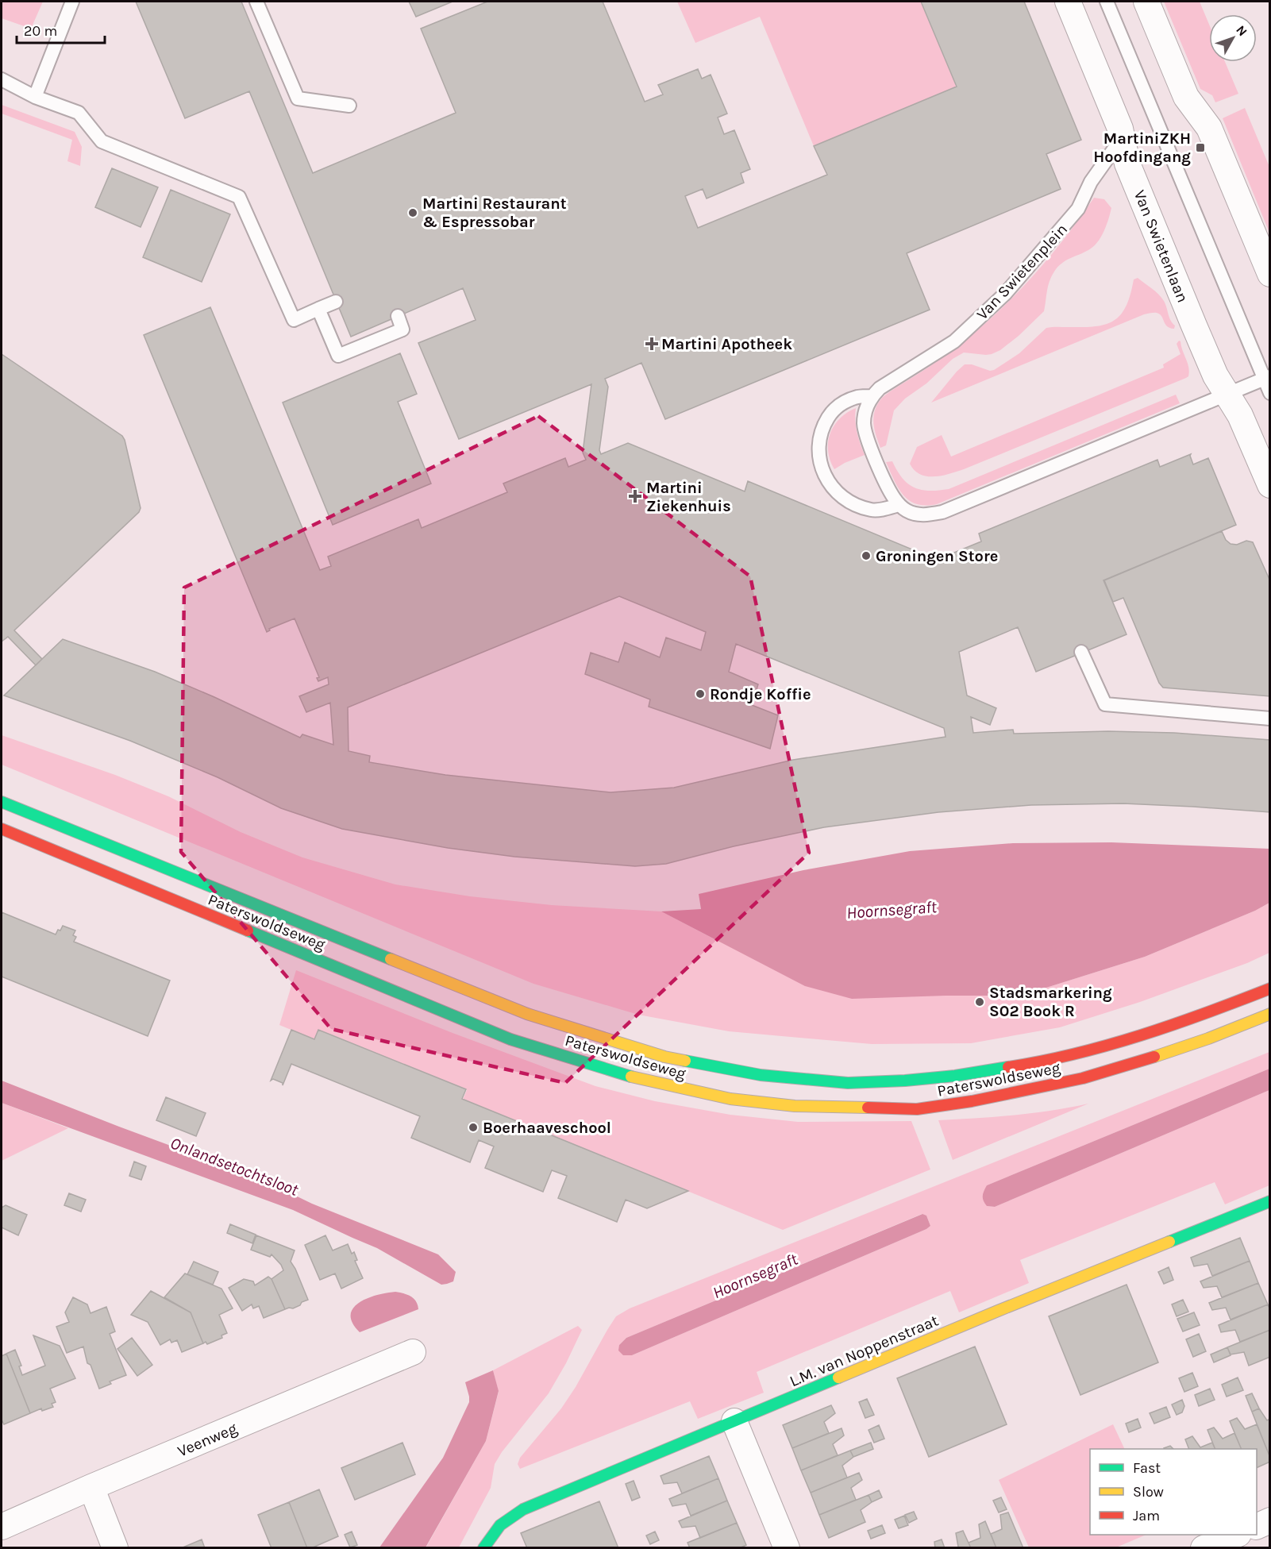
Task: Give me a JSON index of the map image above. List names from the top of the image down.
{
  "streets": {
    "main road": ["Paterswoldseweg", "L.M. van Noppenstraat"],
    "street": ["Van Swietenlaan", "Veenweg"],
    "lane": ["Van Swietenplein"]
  },
  "crossings": [
    ["Van Swietenlaan", "Van Swietenplein"]
  ],
  "water": ["Hoornsegraft", "Onlandsetochtsloot"],
  "places": {
    "transit": ["MartiniZKH Hoofdingang"],
    "other": [
      "Martini Restaurant & Espressobar",
      "Groningen Store",
      "Rondje Koffie",
      "Stadsmarkering S02 Book R",
      "Boerhaaveschool"
    ],
    "health": ["Martini Apotheek", "Martini Ziekenhuis"]
  },
  "legend": ["Fast", "Slow", "Jam"],
  "scale_bar": "20 m",
  "north": "top right"
}
